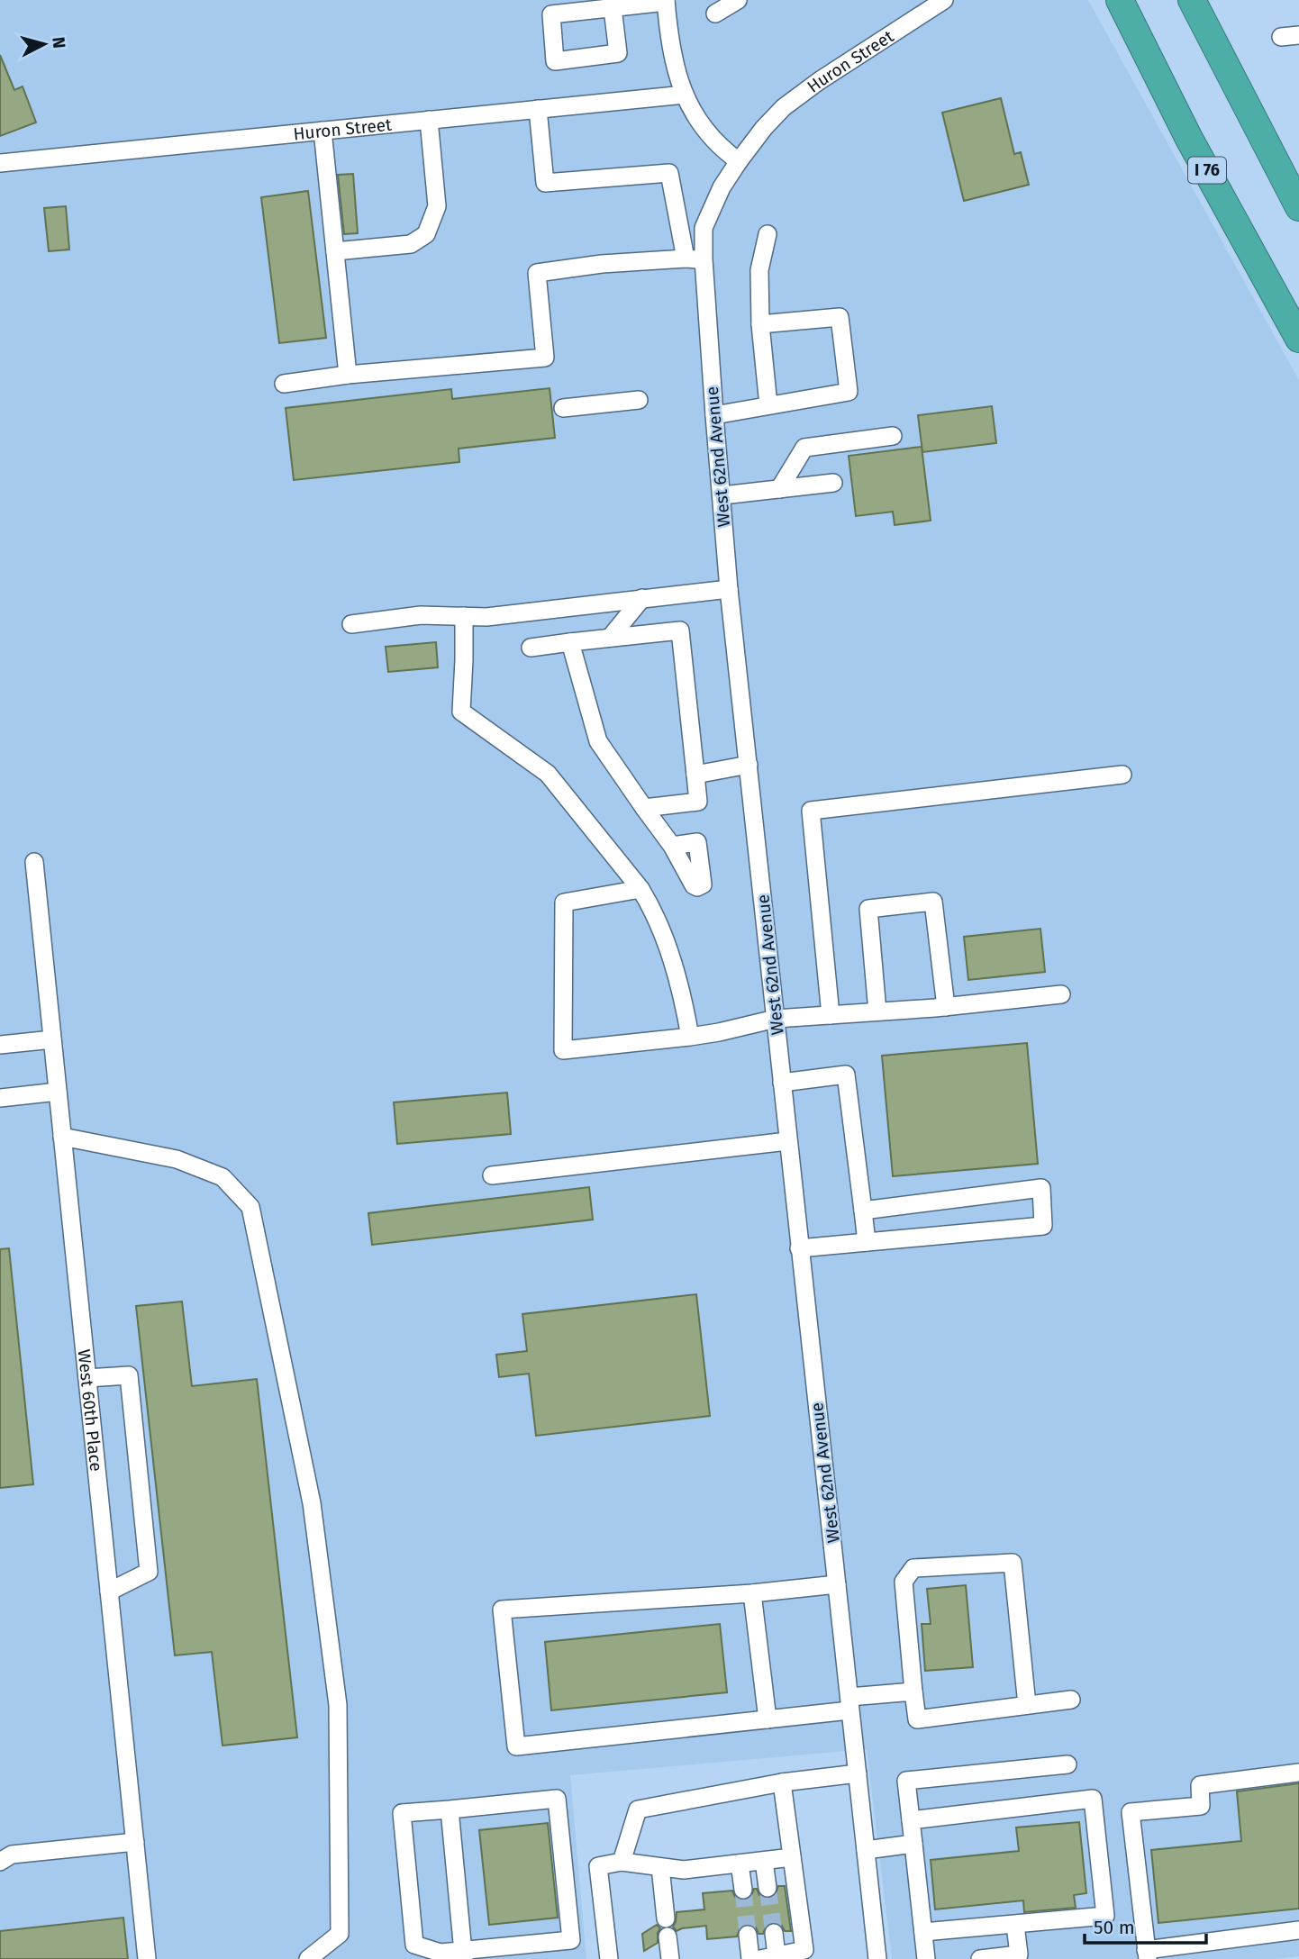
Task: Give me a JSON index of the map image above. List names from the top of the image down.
{
  "streets": {
    "highway": ["I 76"],
    "street": ["Huron Street", "West 62nd Avenue", "West 60th Place"]
  },
  "crossings": [
    ["Huron Street", "West 62nd Avenue"]
  ],
  "scale_bar": "50 m",
  "north": "right"
}
